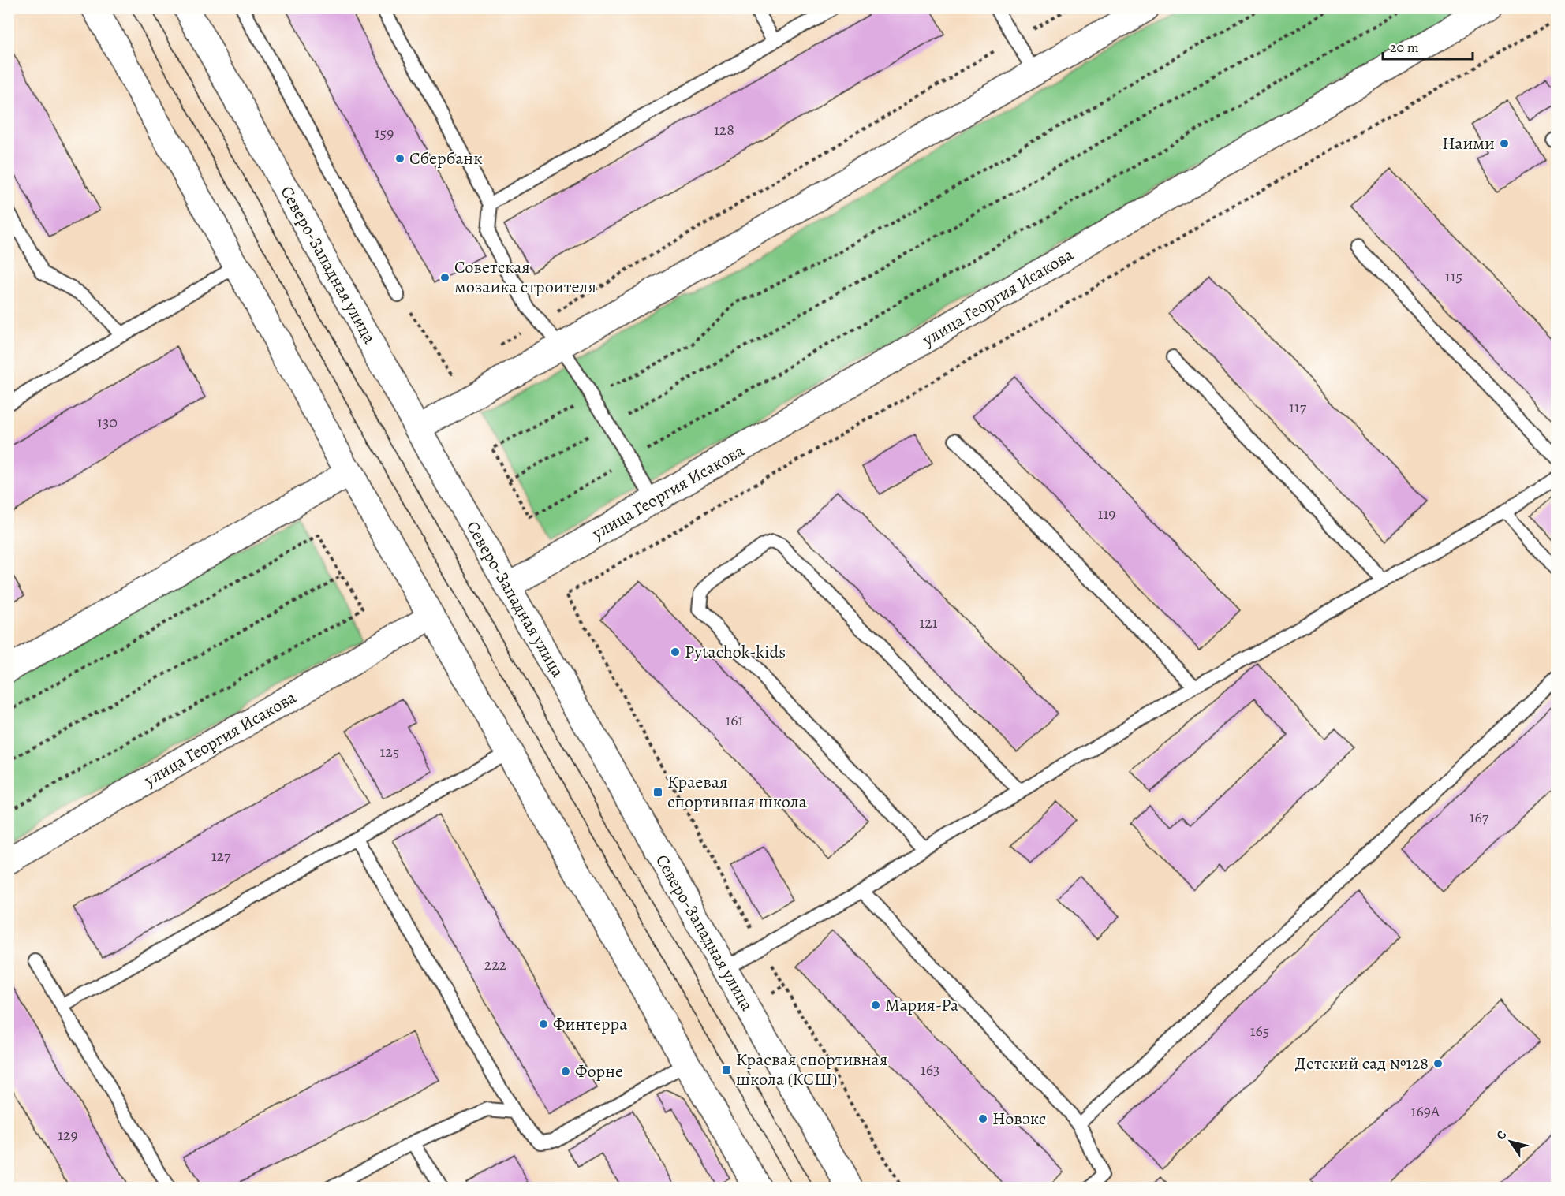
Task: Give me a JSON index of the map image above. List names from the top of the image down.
{
  "streets": {
    "street": ["Северо-Западная улица", "улица Георгия Исакова"]
  },
  "crossings": [
    ["Северо-Западная улица", "улица Георгия Исакова"]
  ],
  "places": {
    "other": [
      "Наими",
      "Сбербанк",
      "Советская мозаика строителя",
      "Pytachok-kids",
      "Мария-Ра",
      "Финтерра",
      "Детский сад №128",
      "Форне",
      "Новэкс"
    ],
    "transit": ["Краевая спортивная школа", "Краевая спортивная школа (КСШ)"]
  },
  "house_numbers": [
    "128",
    "159",
    "115",
    "117",
    "130",
    "119",
    "121",
    "161",
    "125",
    "167",
    "127",
    "222",
    "165",
    "163",
    "169А",
    "129"
  ],
  "scale_bar": "20 m",
  "north": "top left"
}
